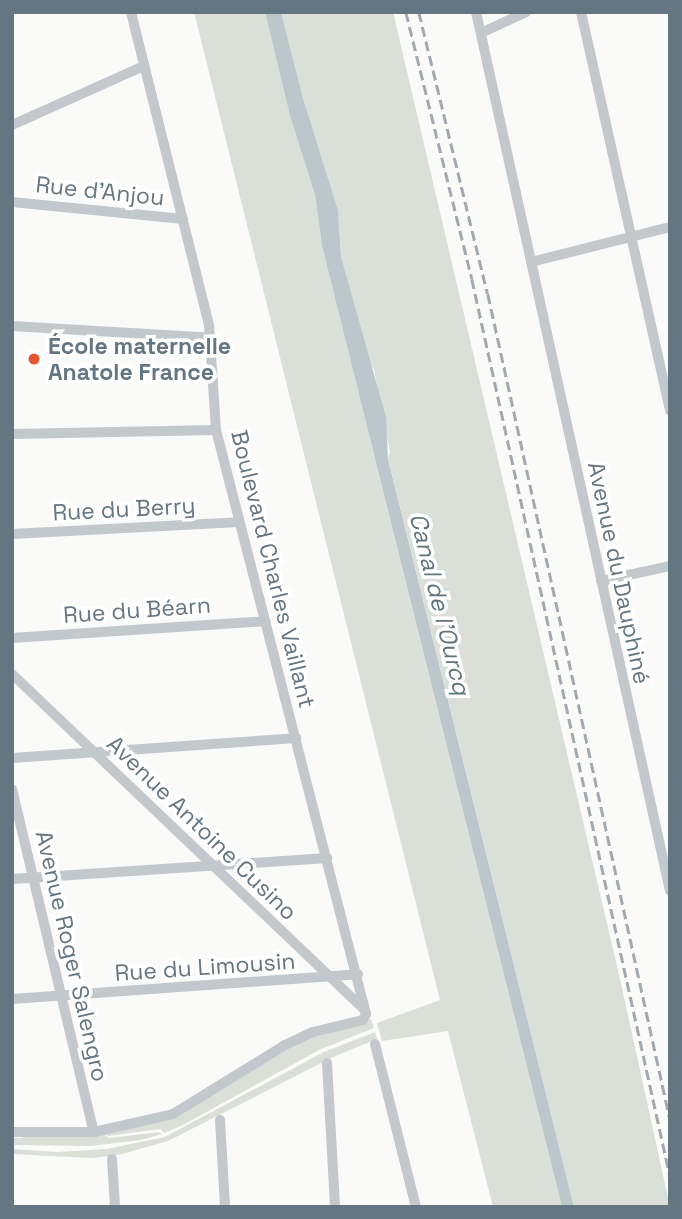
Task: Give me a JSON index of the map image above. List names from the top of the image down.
{
  "streets": {
    "street": [
      "Rue d'Anjou",
      "Rue du Berry",
      "Boulevard Charles Vaillant",
      "Avenue du Dauphiné",
      "Rue du Béarn",
      "Avenue Antoine Cusino",
      "Avenue Roger Salengro",
      "Rue du Limousin"
    ]
  },
  "crossings": [
    ["Rue d'Anjou", "Boulevard Charles Vaillant"],
    ["Rue du Berry", "Boulevard Charles Vaillant"],
    ["Boulevard Charles Vaillant", "Rue du Béarn"],
    ["Boulevard Charles Vaillant", "Avenue Antoine Cusino"],
    ["Boulevard Charles Vaillant", "Rue du Limousin"],
    ["Avenue Antoine Cusino", "Rue du Limousin"],
    ["Avenue Roger Salengro", "Rue du Limousin"]
  ],
  "water": ["Canal de l'Ourcq"],
  "places": ["École maternelle Anatole France"]
}
